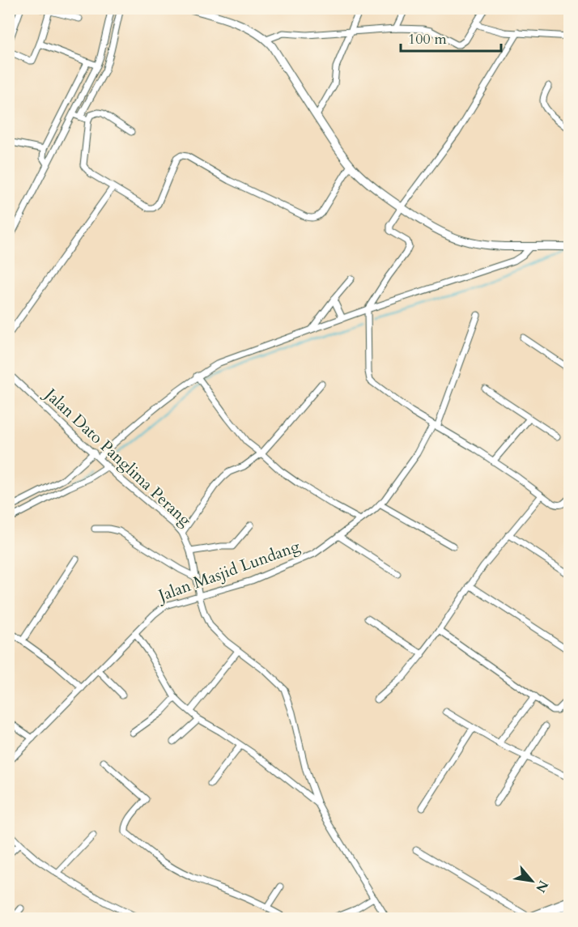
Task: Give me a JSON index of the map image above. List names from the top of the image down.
{
  "streets": {
    "street": ["Jalan Dato Panglima Perang", "Jalan Masjid Lundang"]
  },
  "crossings": [
    ["Jalan Dato Panglima Perang", "Jalan Masjid Lundang"]
  ],
  "scale_bar": "100 m",
  "north": "bottom right"
}
